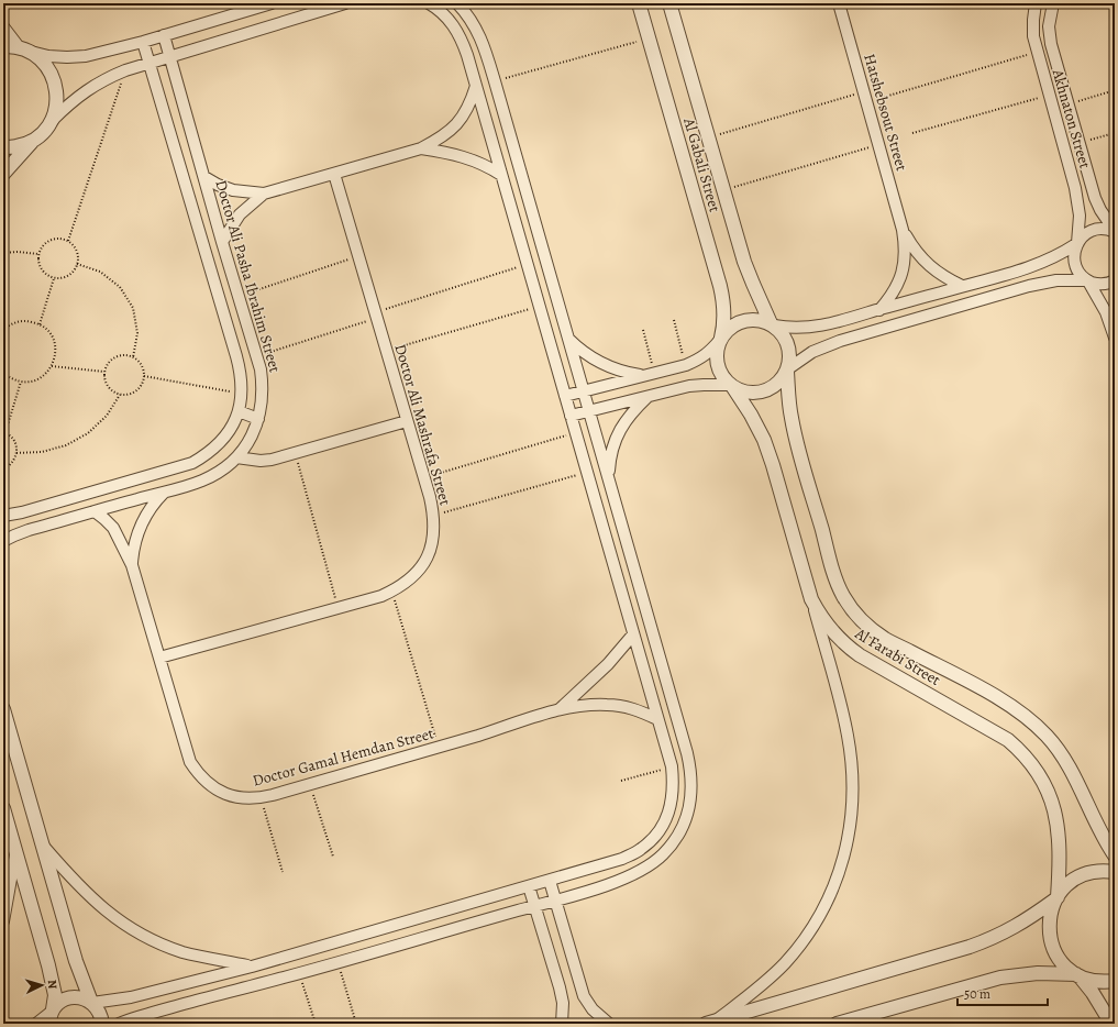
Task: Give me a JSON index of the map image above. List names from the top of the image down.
{
  "streets": {
    "street": [
      "Hatshebsout Street",
      "Akhnaton Street",
      "Al Gabali Street",
      "Doctor Ali Pasha Ibrahim Street",
      "Doctor Ali Mashrafa Street",
      "Al Farabi Street",
      "Doctor Gamal Hemdan Street"
    ]
  },
  "crossings": [
    ["Al Gabali Street", "Al Farabi Street"],
    ["Doctor Ali Pasha Ibrahim Street", "Doctor Gamal Hemdan Street"],
    ["Doctor Ali Mashrafa Street", "Doctor Gamal Hemdan Street"]
  ],
  "scale_bar": "50 m",
  "north": "right"
}
